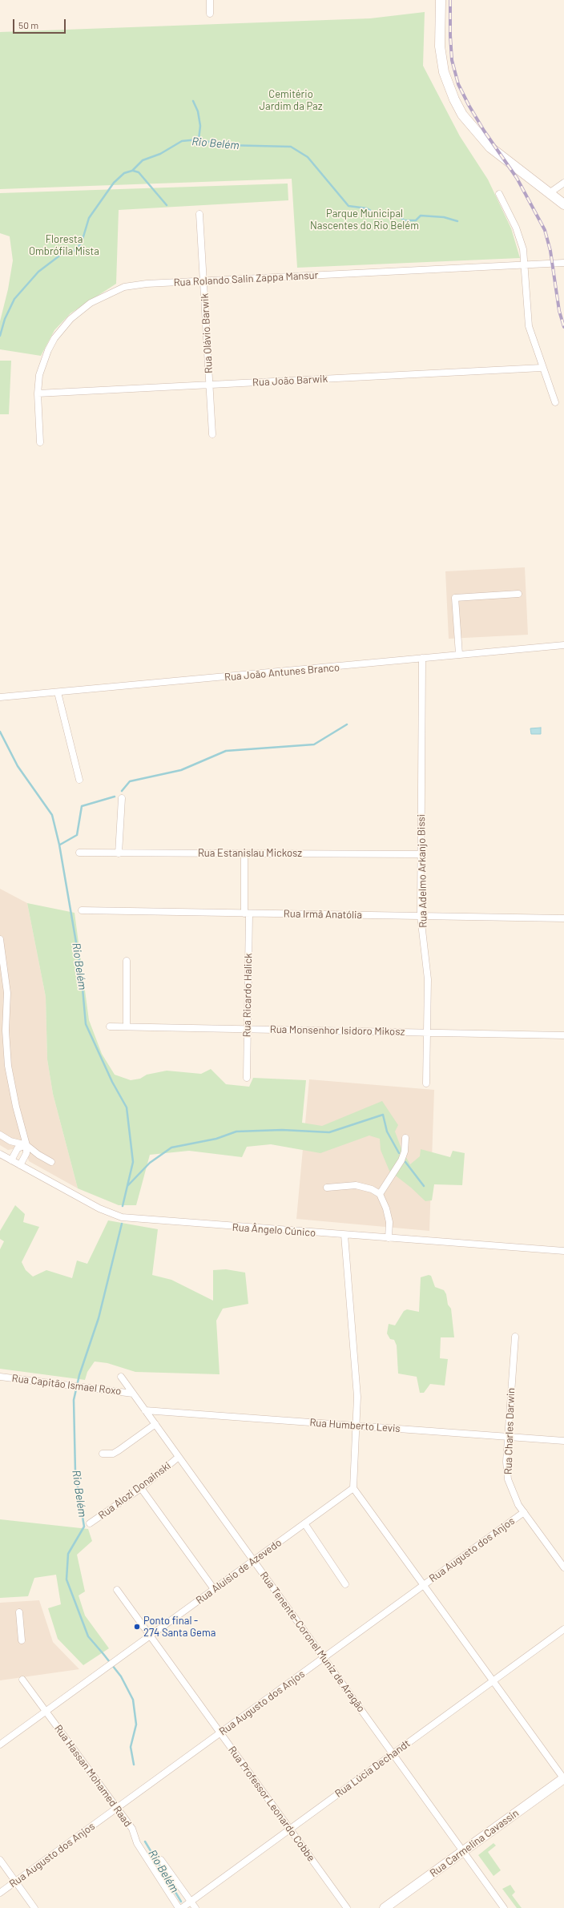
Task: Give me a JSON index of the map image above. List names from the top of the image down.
{
  "streets": {
    "main road": ["Rua Carmelina Cavassin"],
    "street": [
      "Rua Rolando Salin Zappa Mansur",
      "Rua Olávio Barwik",
      "Rua João Barwik",
      "Rua João Antunes Branco",
      "Rua Estanislau Mickosz",
      "Rua Adelmo Arkanjo Bissi",
      "Rua Irmã Anatólia",
      "Rua Ricardo Halick",
      "Rua Monsenhor Isidoro Mikosz",
      "Rua Ângelo Cúnico",
      "Rua Capitão Ismael Roxo",
      "Rua Humberto Levis",
      "Rua Charles Darwin",
      "Rua Alozi Donainski",
      "Rua Augusto dos Anjos",
      "Rua Aluísio de Azevedo",
      "Rua Tenente-Coronel Muniz de Aragão",
      "Rua Lúcia Dechandt",
      "Rua Hassan Mohamed Raad",
      "Rua Professor Leonardo Cobbe"
    ]
  },
  "crossings": [
    ["Rua Rolando Salin Zappa Mansur", "Rua Olávio Barwik"],
    ["Rua Rolando Salin Zappa Mansur", "Rua João Barwik"],
    ["Rua Olávio Barwik", "Rua João Barwik"],
    ["Rua João Antunes Branco", "Rua Adelmo Arkanjo Bissi"],
    ["Rua Estanislau Mickosz", "Rua Adelmo Arkanjo Bissi"],
    ["Rua Estanislau Mickosz", "Rua Ricardo Halick"],
    ["Rua Adelmo Arkanjo Bissi", "Rua Irmã Anatólia"],
    ["Rua Adelmo Arkanjo Bissi", "Rua Monsenhor Isidoro Mikosz"],
    ["Rua Irmã Anatólia", "Rua Ricardo Halick"],
    ["Rua Ricardo Halick", "Rua Monsenhor Isidoro Mikosz"],
    ["Rua Capitão Ismael Roxo", "Rua Tenente-Coronel Muniz de Aragão"],
    ["Rua Humberto Levis", "Rua Charles Darwin"],
    ["Rua Humberto Levis", "Rua Tenente-Coronel Muniz de Aragão"],
    ["Rua Charles Darwin", "Rua Augusto dos Anjos"],
    ["Rua Alozi Donainski", "Rua Tenente-Coronel Muniz de Aragão"],
    ["Rua Augusto dos Anjos", "Rua Tenente-Coronel Muniz de Aragão"],
    ["Rua Augusto dos Anjos", "Rua Hassan Mohamed Raad"],
    ["Rua Augusto dos Anjos", "Rua Professor Leonardo Cobbe"],
    ["Rua Aluísio de Azevedo", "Rua Tenente-Coronel Muniz de Aragão"],
    ["Rua Aluísio de Azevedo", "Rua Hassan Mohamed Raad"],
    ["Rua Aluísio de Azevedo", "Rua Professor Leonardo Cobbe"],
    ["Rua Tenente-Coronel Muniz de Aragão", "Rua Lúcia Dechandt"],
    ["Rua Tenente-Coronel Muniz de Aragão", "Rua Carmelina Cavassin"],
    ["Rua Lúcia Dechandt", "Rua Professor Leonardo Cobbe"]
  ],
  "water": ["Rio Belém"],
  "parks": ["Cemitério Jardim da Paz", "Parque Municipal Nascentes do Rio Belém", "Floresta Ombrófila Mista"],
  "places": ["Ponto final - 274 Santa Gema"],
  "scale_bar": "50 m"
}
